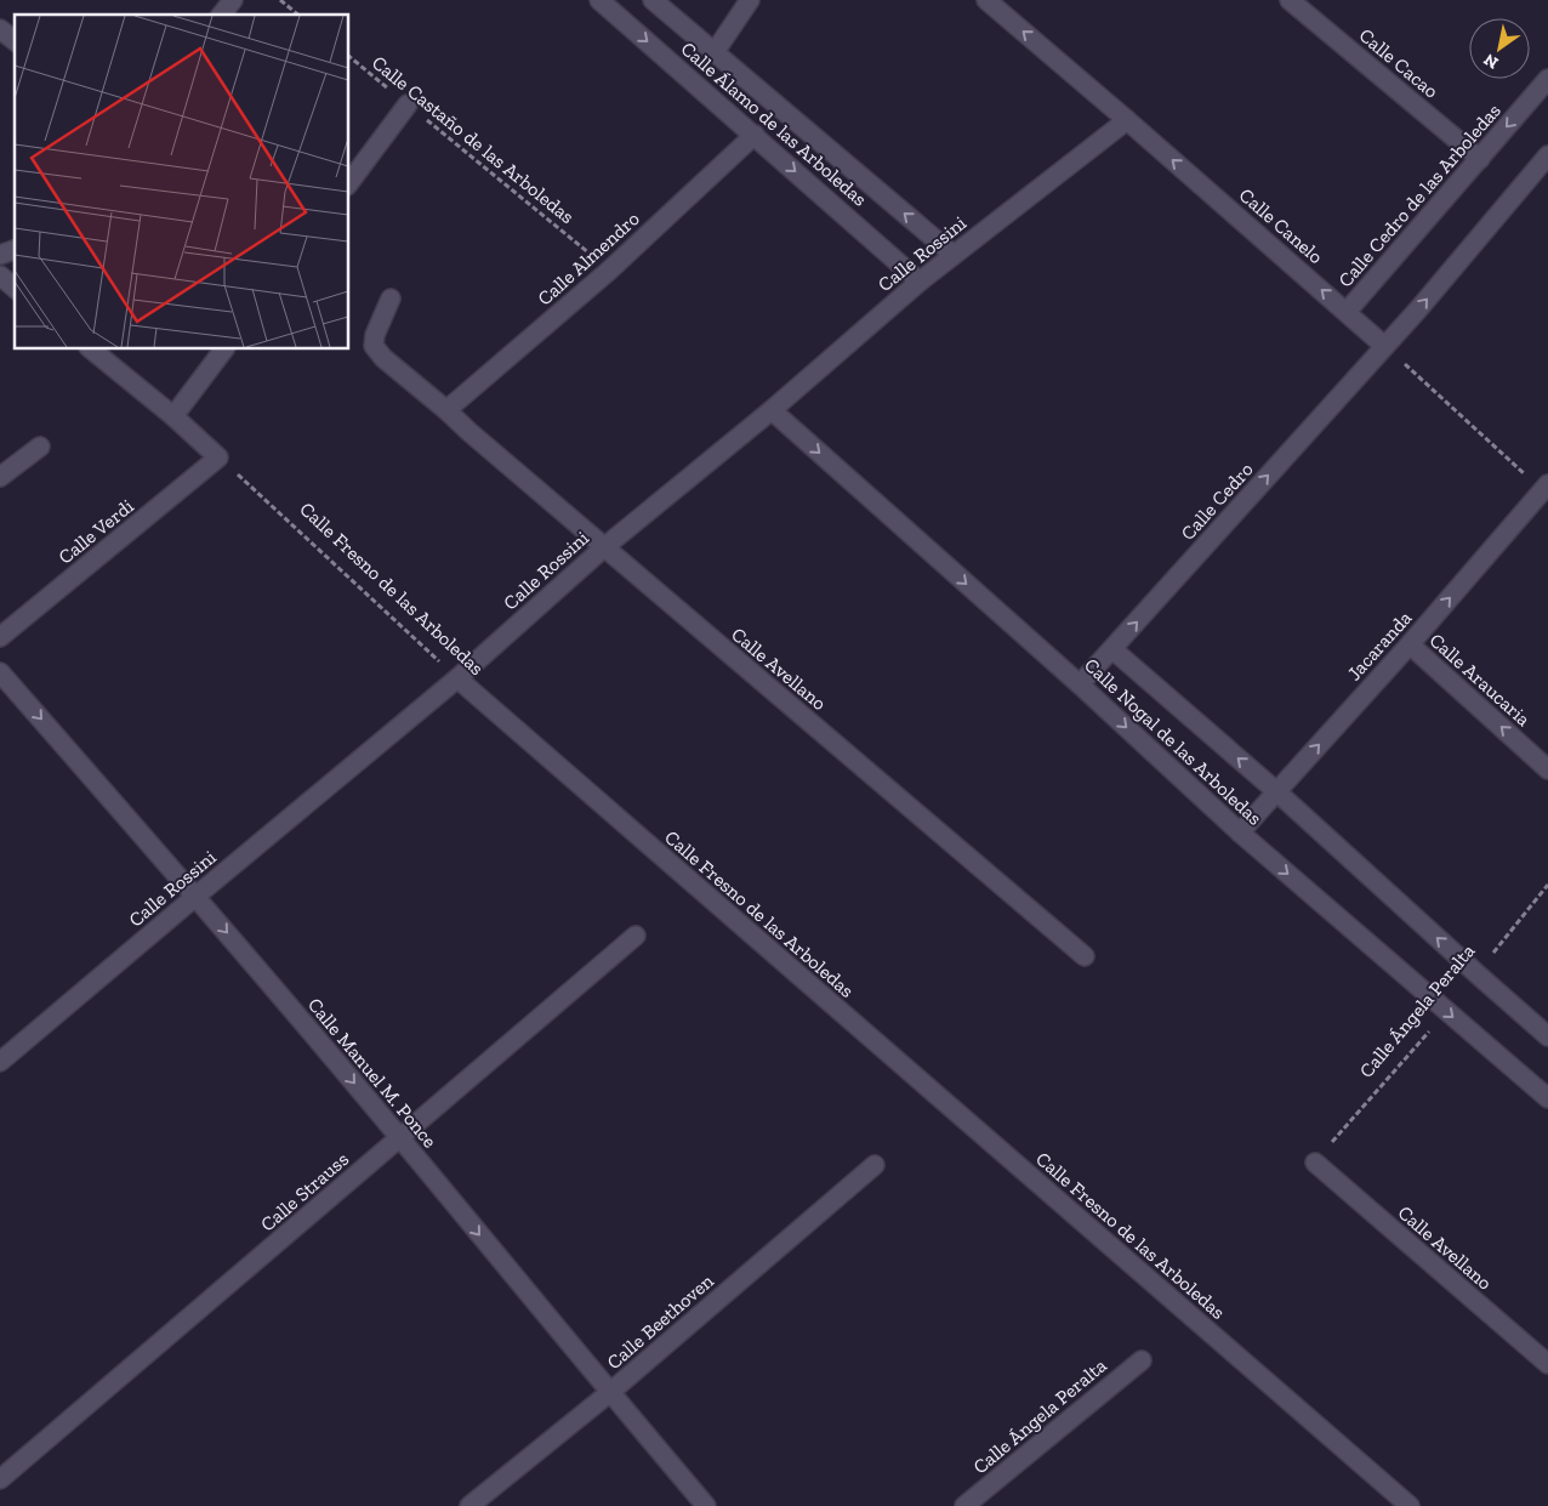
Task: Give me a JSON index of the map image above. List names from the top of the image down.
{
  "streets": {
    "street": [
      "Calle Cacao",
      "Calle Álamo de las Arboledas",
      "Calle Cedro de las Arboledas",
      "Calle Canelo",
      "Calle Rossini",
      "Calle Almendro",
      "Calle Cedro",
      "Calle Verdi",
      "Calle Fresno de las Arboledas",
      "Jacaranda",
      "Calle Avellano",
      "Calle Araucaria",
      "Calle Nogal de las Arboledas",
      "Calle Ángela Peralta",
      "Calle Manuel M. Ponce",
      "Calle Strauss",
      "Calle Beethoven"
    ],
    "path": ["Calle Castaño de las Arboledas"]
  },
  "crossings": [
    ["Calle Cacao", "Calle Cedro de las Arboledas"],
    ["Calle Álamo de las Arboledas", "Calle Rossini"],
    ["Calle Álamo de las Arboledas", "Calle Almendro"],
    ["Calle Castaño de las Arboledas", "Calle Almendro"],
    ["Calle Cedro de las Arboledas", "Calle Canelo"],
    ["Calle Canelo", "Calle Rossini"],
    ["Calle Canelo", "Calle Cedro"],
    ["Calle Rossini", "Calle Fresno de las Arboledas"],
    ["Calle Rossini", "Calle Avellano"],
    ["Calle Rossini", "Calle Nogal de las Arboledas"],
    ["Calle Rossini", "Calle Manuel M. Ponce"],
    ["Calle Almendro", "Calle Avellano"],
    ["Calle Cedro", "Calle Nogal de las Arboledas"],
    ["Calle Verdi", "Calle Fresno de las Arboledas"],
    ["Jacaranda", "Calle Araucaria"],
    ["Jacaranda", "Calle Nogal de las Arboledas"],
    ["Calle Avellano", "Calle Ángela Peralta"],
    ["Calle Nogal de las Arboledas", "Calle Ángela Peralta"],
    ["Calle Manuel M. Ponce", "Calle Strauss"],
    ["Calle Manuel M. Ponce", "Calle Beethoven"]
  ],
  "one_way": [
    "Calle Canelo",
    "Calle Cedro",
    "Jacaranda",
    "Calle Araucaria",
    "Calle Manuel M. Ponce"
  ],
  "north": "bottom left"
}
